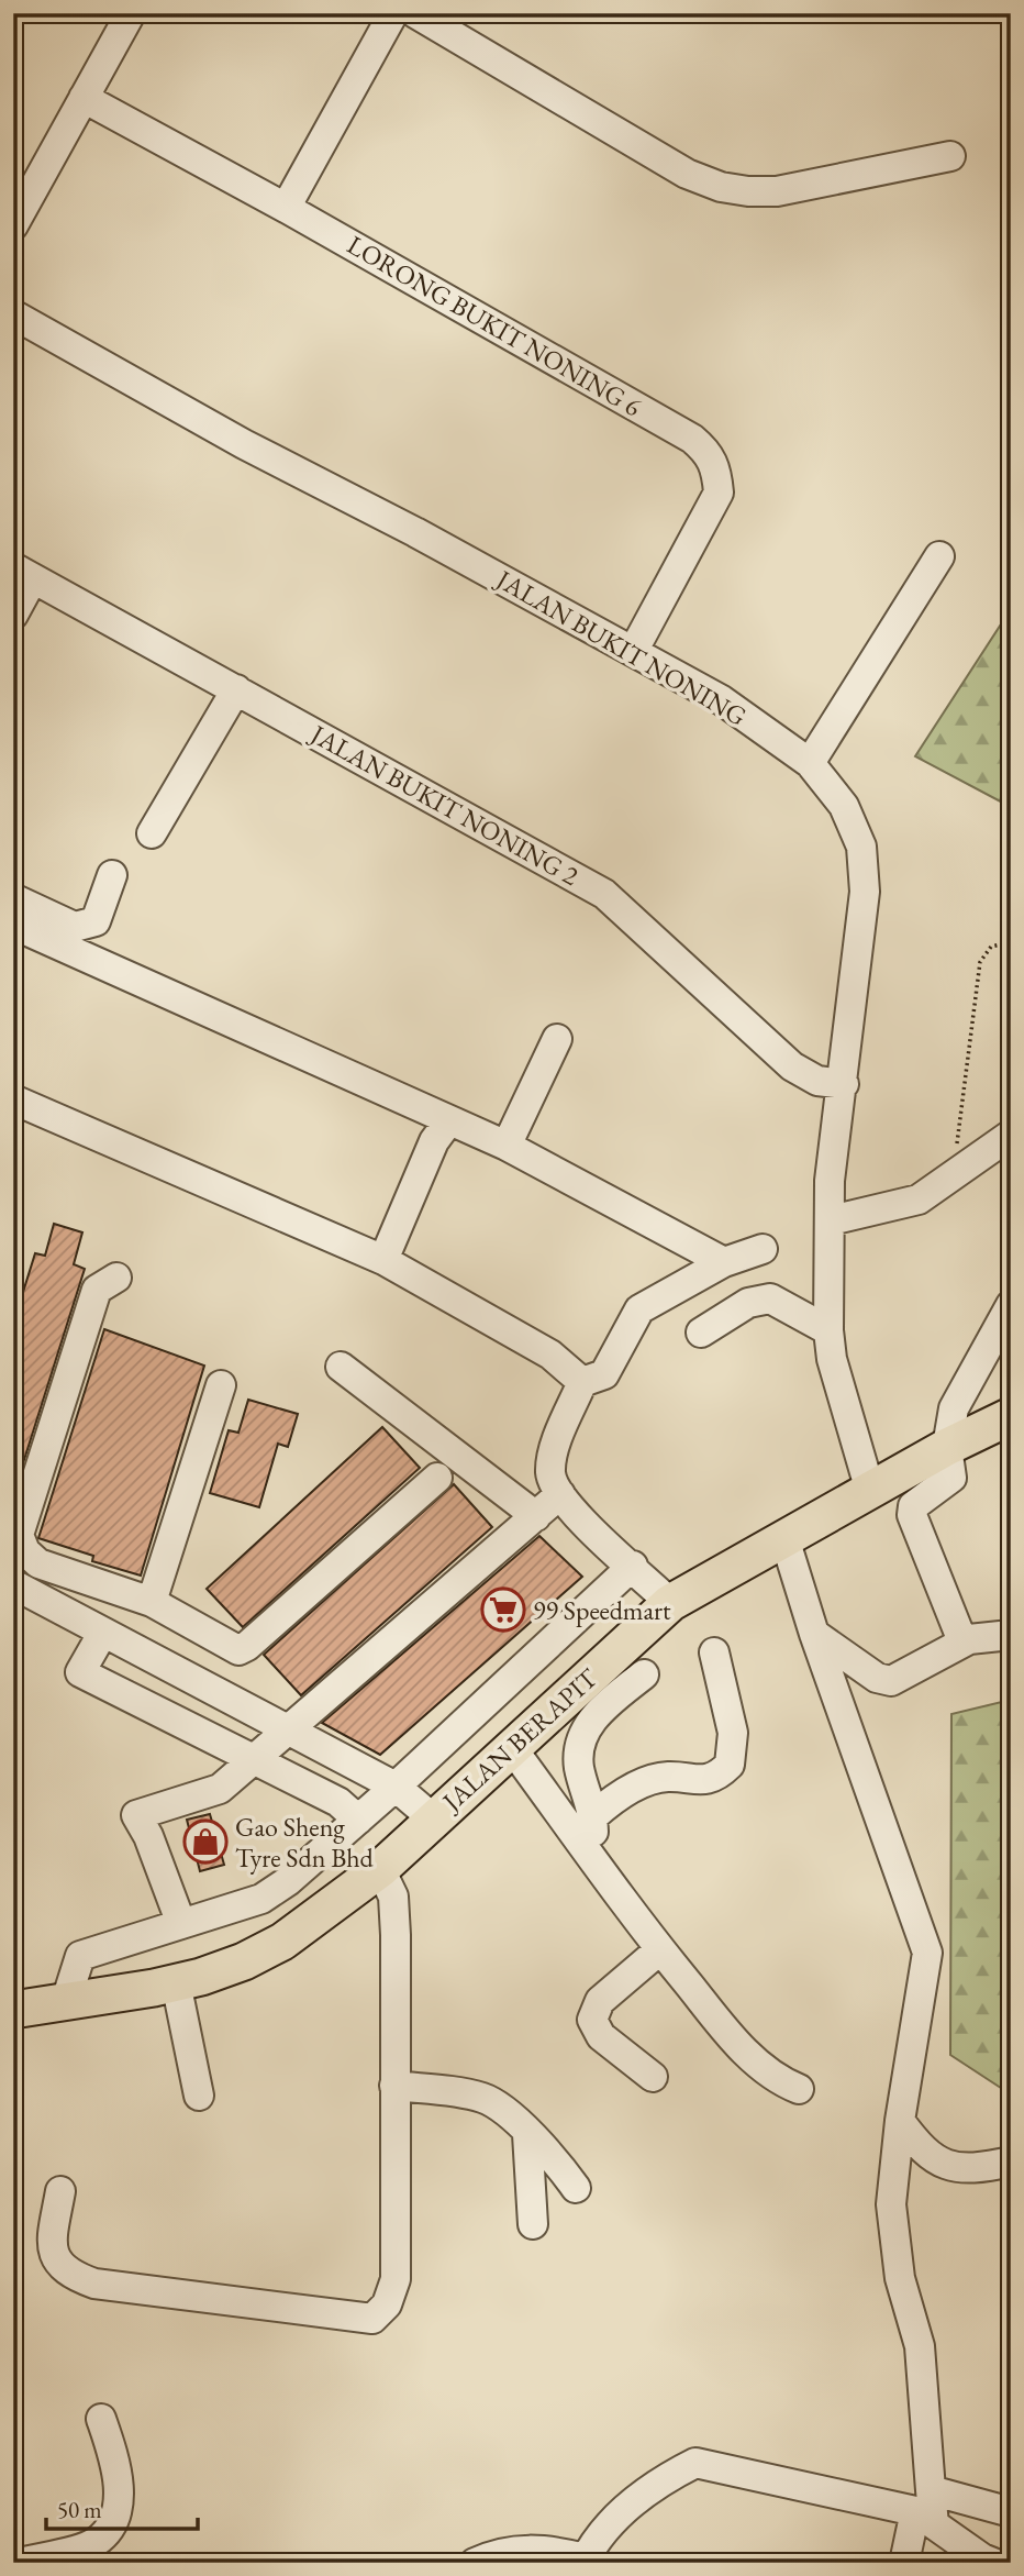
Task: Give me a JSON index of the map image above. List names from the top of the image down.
{
  "streets": {
    "main road": ["JALAN BERAPIT"],
    "street": ["LORONG BUKIT NONING 6", "JALAN BUKIT NONING", "JALAN BUKIT NONING 2"]
  },
  "crossings": [
    ["LORONG BUKIT NONING 6", "JALAN BUKIT NONING"],
    ["JALAN BUKIT NONING", "JALAN BUKIT NONING 2"],
    ["JALAN BUKIT NONING", "JALAN BERAPIT"]
  ],
  "places": {
    "supermarket": ["99 Speedmart"],
    "shop": ["Gao Sheng Tyre Sdn Bhd"]
  },
  "scale_bar": "50 m"
}
